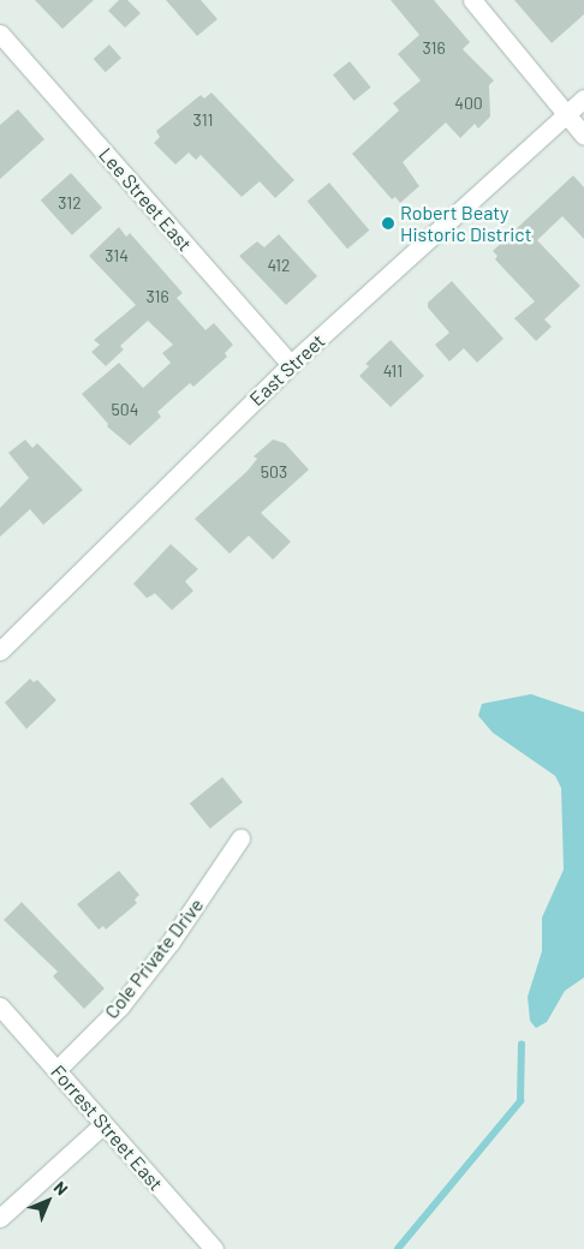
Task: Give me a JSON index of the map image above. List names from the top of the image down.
{
  "streets": {
    "street": [
      "Lee Street East",
      "East Street",
      "Cole Private Drive",
      "Forrest Street East"
    ]
  },
  "crossings": [
    ["Lee Street East", "East Street"],
    ["Cole Private Drive", "Forrest Street East"]
  ],
  "places": ["Robert Beaty Historic District"],
  "house_numbers": [
    "316",
    "400",
    "311",
    "312",
    "314",
    "412",
    "316",
    "411",
    "504",
    "503"
  ],
  "north": "top right"
}
